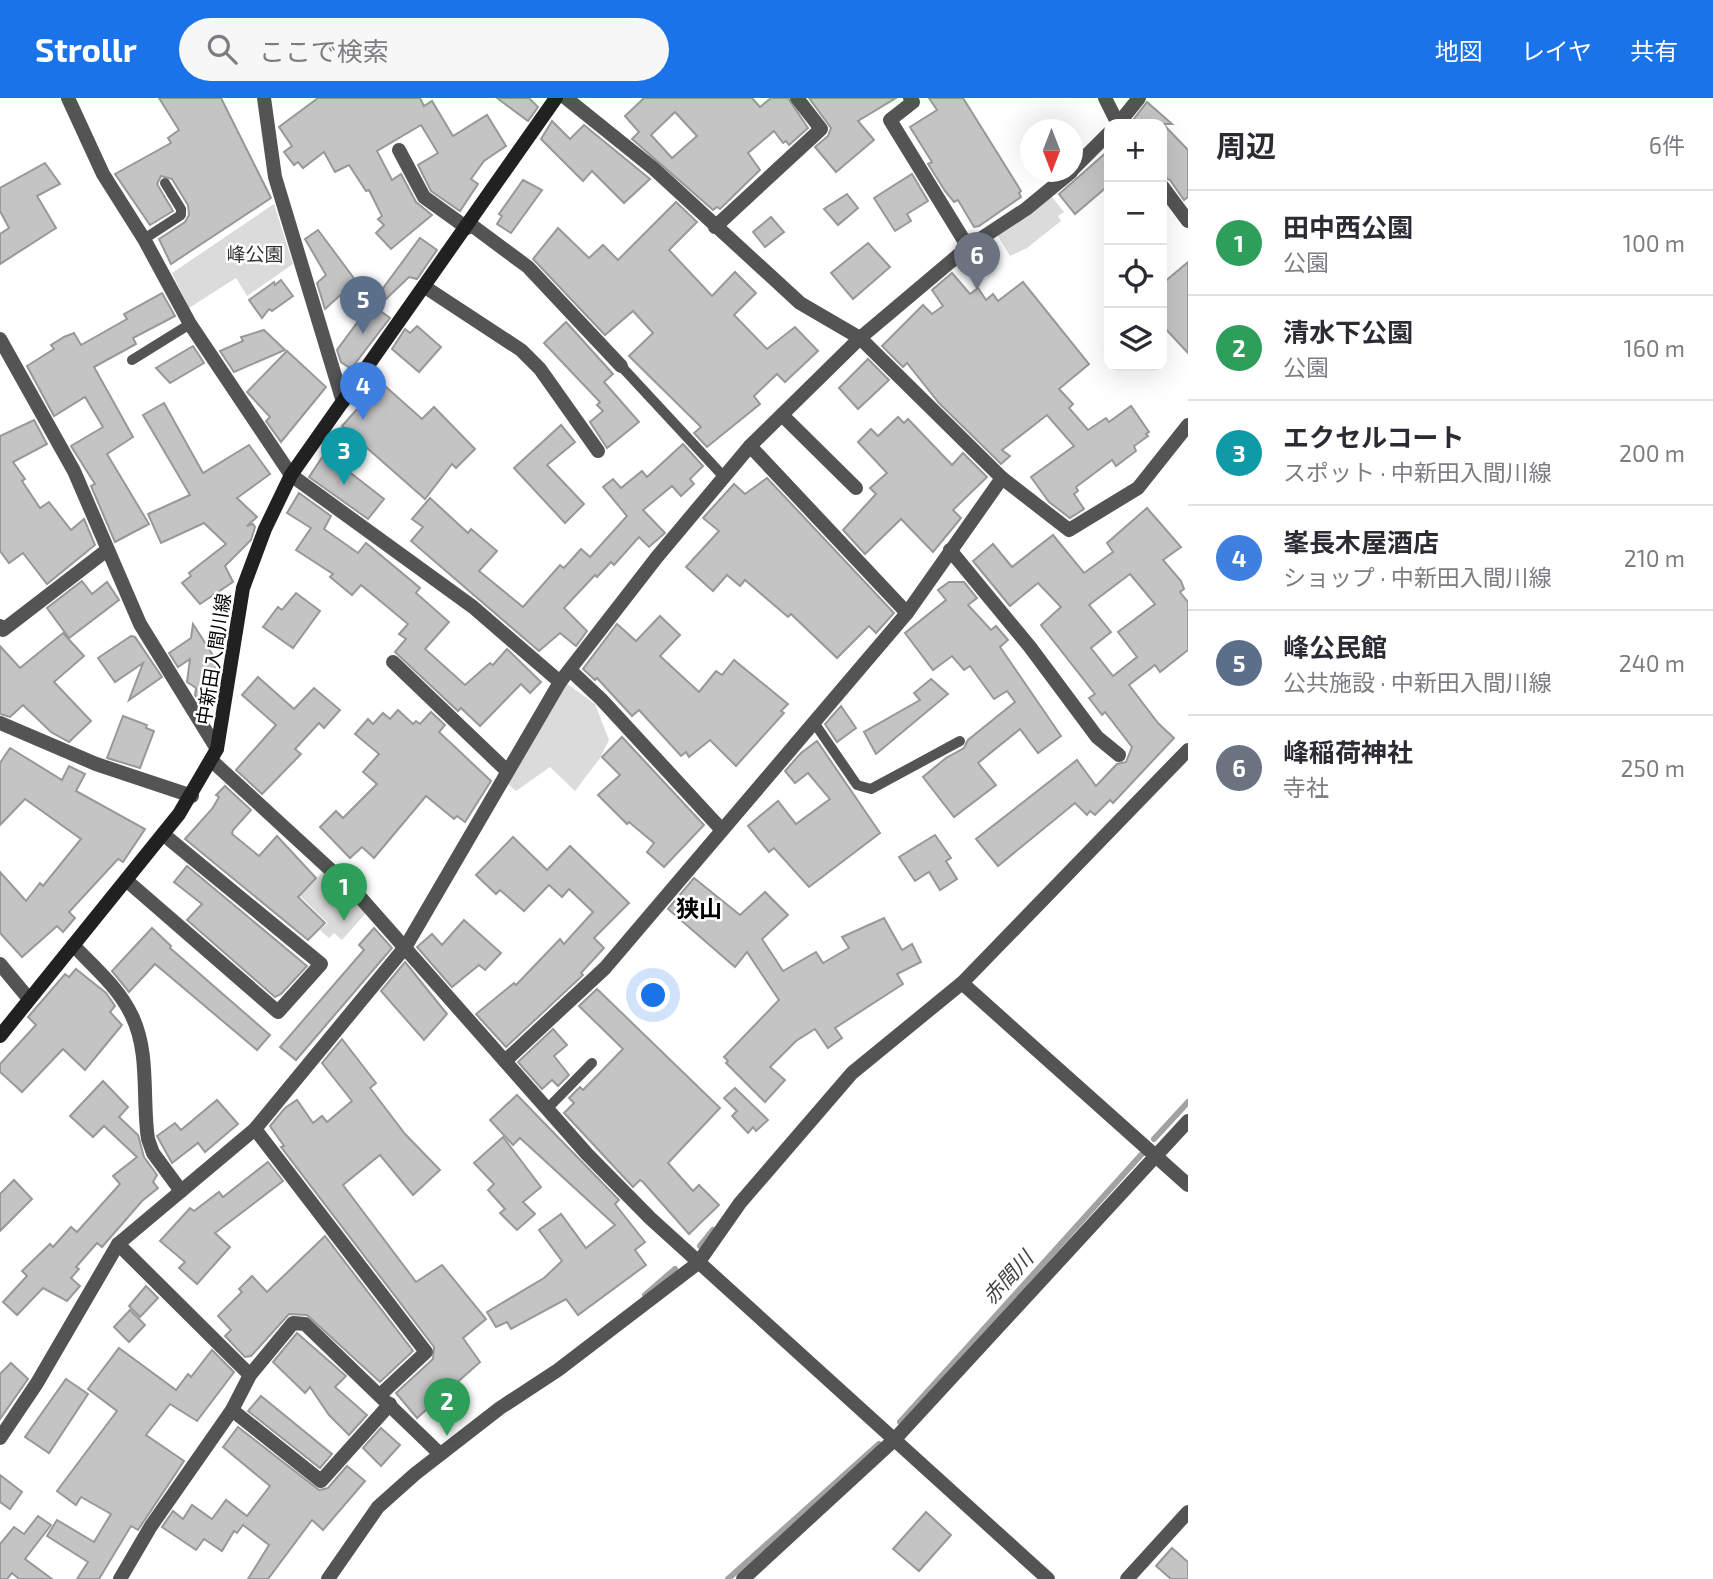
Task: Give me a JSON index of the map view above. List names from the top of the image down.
{
  "streets": {
    "main road": ["中新田入間川線"]
  },
  "districts": ["狭山"],
  "water": ["赤間川"],
  "parks": ["峰公園"],
  "north": "bottom",
  "page": {
    "header": "Strollr",
    "search": "ここで検索",
    "nav": ["地図", "レイヤ", "共有"],
    "heading": ["周辺", "6件"],
    "map_buttons": ["+", "−"],
    "list": [
      {
        "mark": "1",
        "name": "田中西公園",
        "note": "公園",
        "value": "100 m"
      },
      {
        "mark": "2",
        "name": "清水下公園",
        "note": "公園",
        "value": "160 m"
      },
      {
        "mark": "3",
        "name": "エクセルコート",
        "note": "スポット · 中新田入間川線",
        "value": "200 m"
      },
      {
        "mark": "4",
        "name": "峯長木屋酒店",
        "note": "ショップ · 中新田入間川線",
        "value": "210 m"
      },
      {
        "mark": "5",
        "name": "峰公民館",
        "note": "公共施設 · 中新田入間川線",
        "value": "240 m"
      },
      {
        "mark": "6",
        "name": "峰稲荷神社",
        "note": "寺社",
        "value": "250 m"
      }
    ],
    "pins": [
      "6",
      "5",
      "4",
      "3",
      "1",
      "2"
    ]
  }
}
